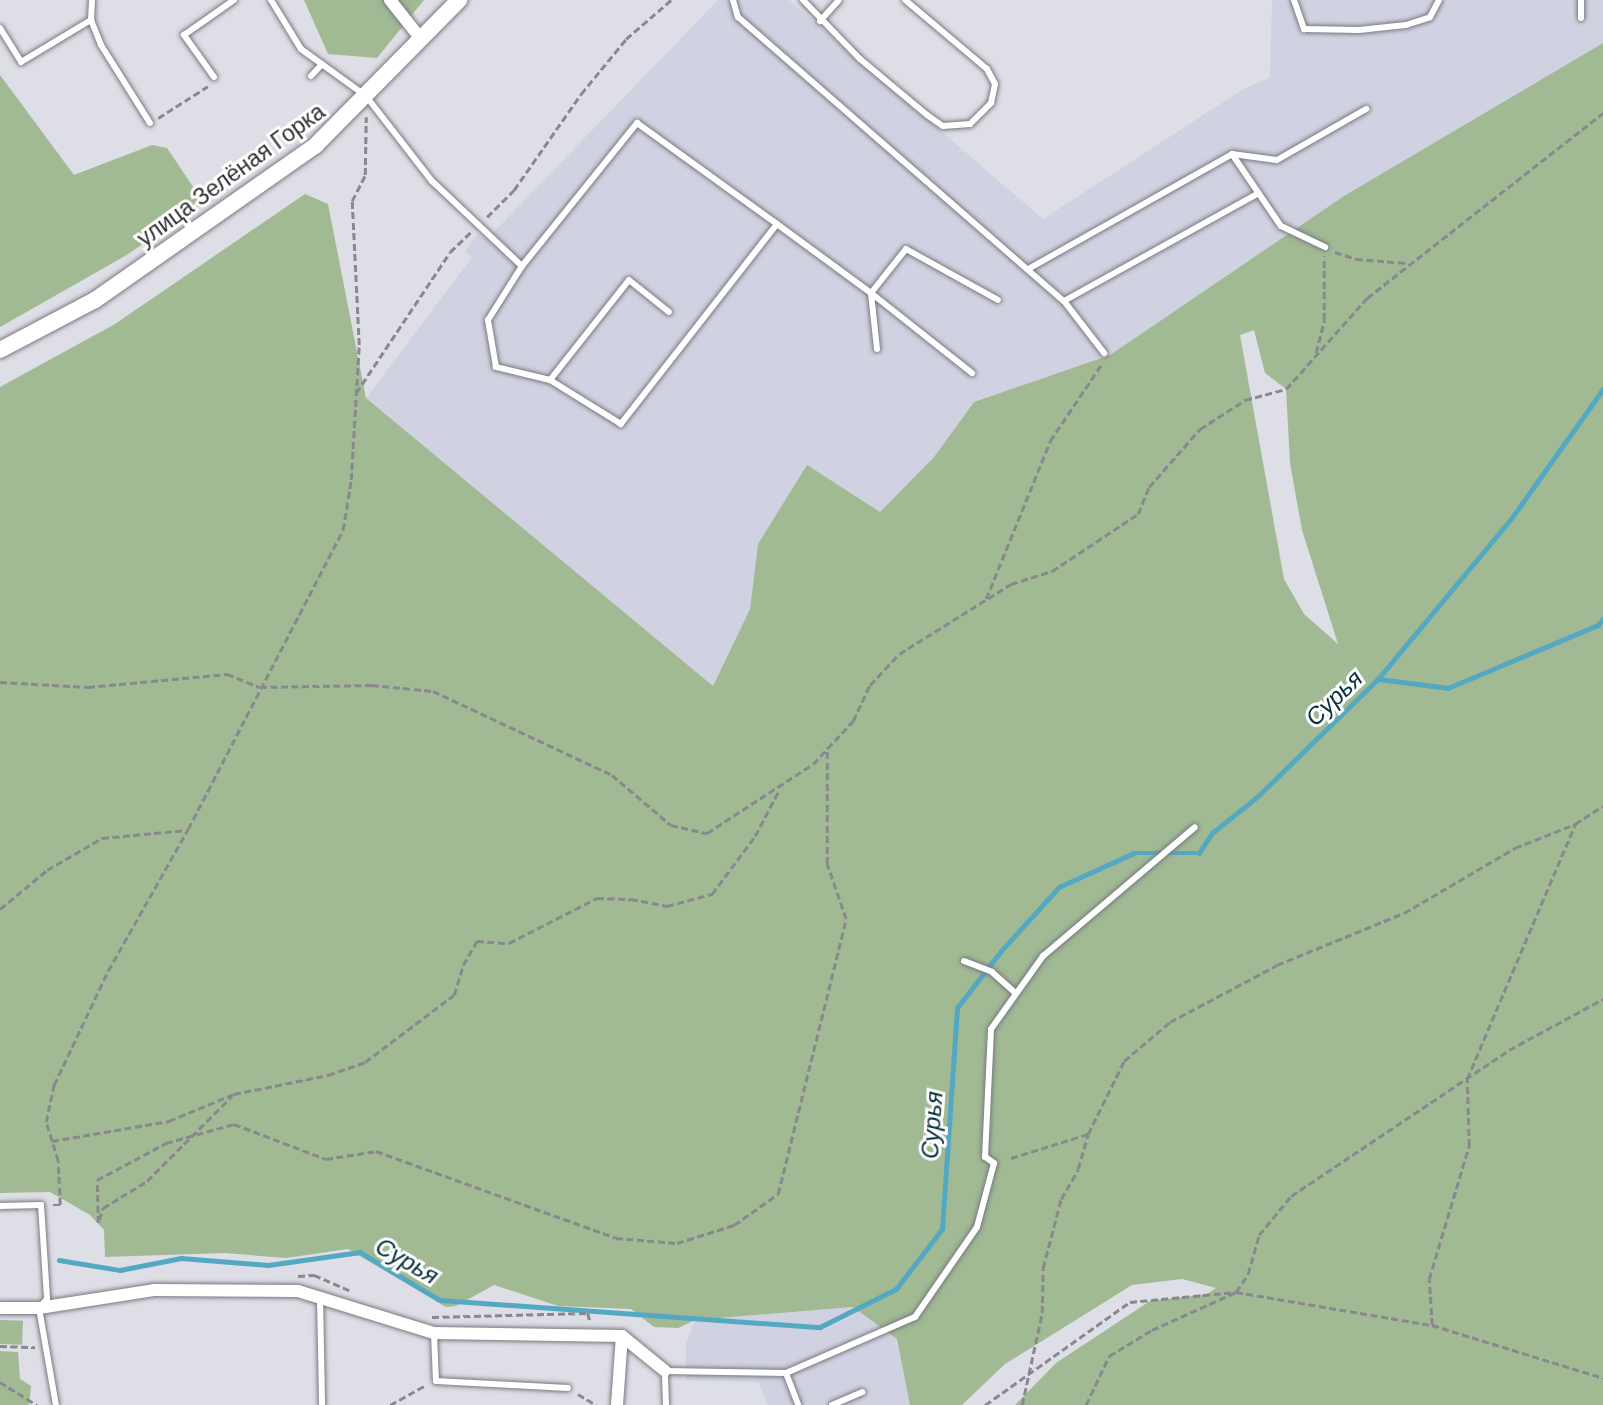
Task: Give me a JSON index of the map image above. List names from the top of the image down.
{
  "streets": {
    "street": ["улица Зелёная Горка"]
  },
  "water": ["Сурья"]
}
